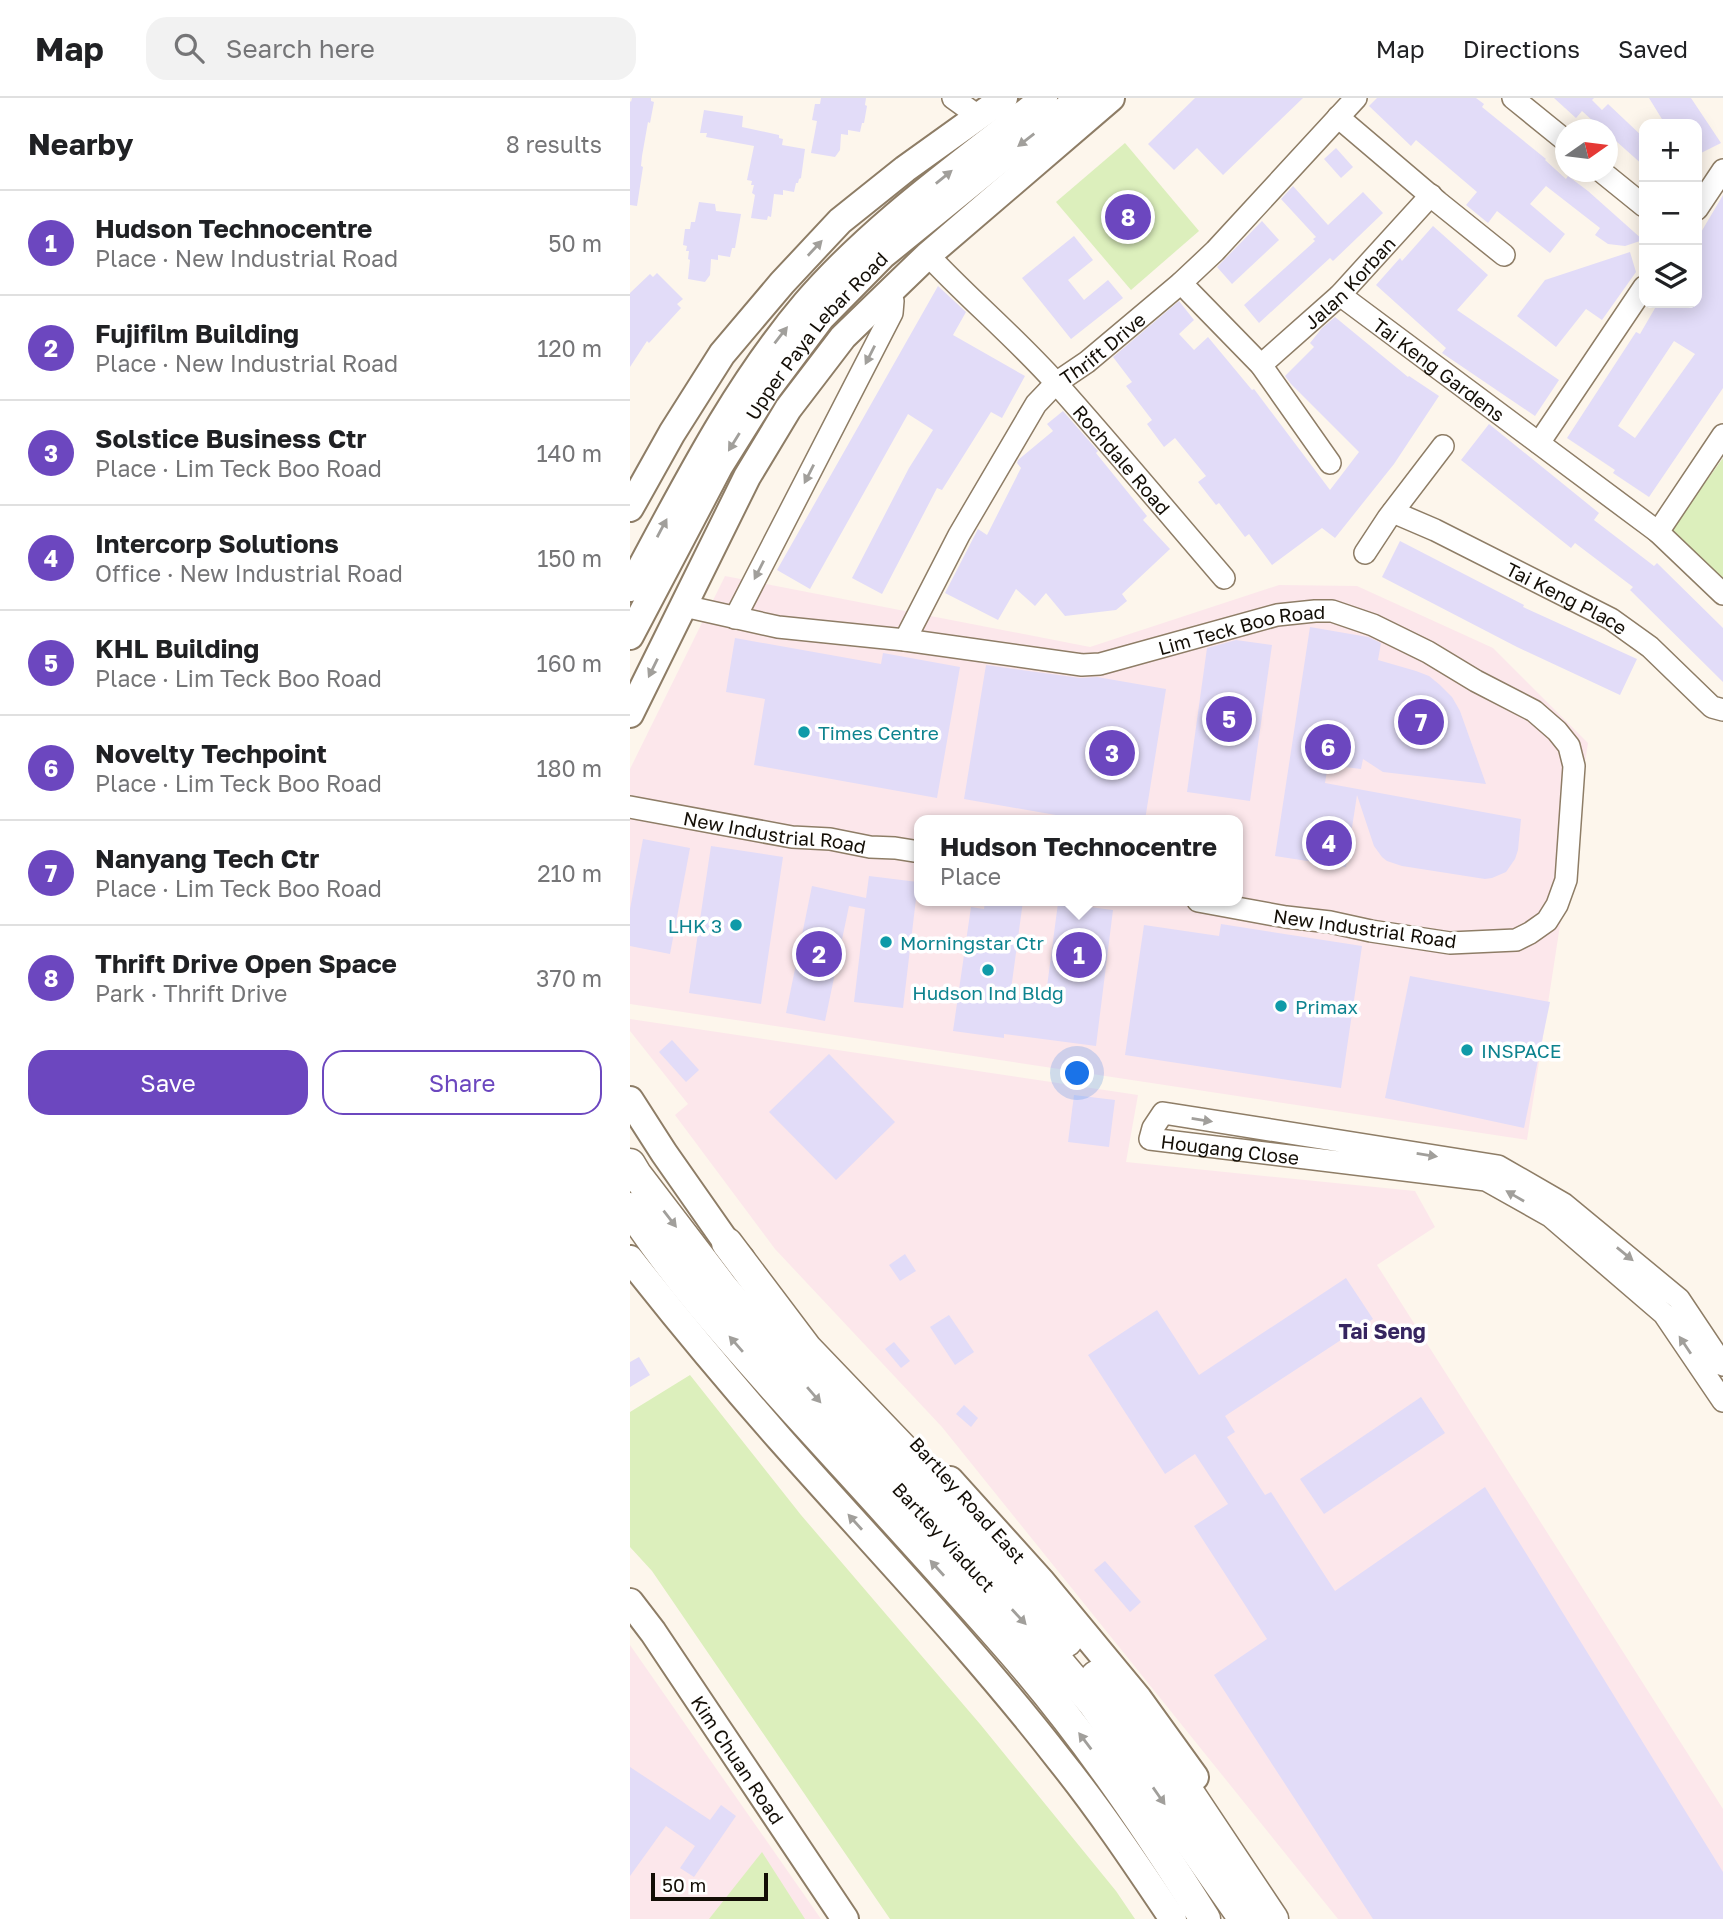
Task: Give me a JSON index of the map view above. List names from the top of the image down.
{
  "streets": {
    "highway": ["Bartley Viaduct"],
    "main road": ["Upper Paya Lebar Road", "Bartley Road East", "Kim Chuan Road"],
    "street": [
      "Jalan Korban",
      "Thrift Drive",
      "Tai Keng Gardens",
      "Rochdale Road",
      "Tai Keng Place",
      "Lim Teck Boo Road",
      "New Industrial Road",
      "Hougang Close"
    ]
  },
  "crossings": [
    ["Jalan Korban", "Tai Keng Gardens"],
    ["Upper Paya Lebar Road", "Rochdale Road"],
    ["Upper Paya Lebar Road", "Lim Teck Boo Road"],
    ["Thrift Drive", "Rochdale Road"],
    ["Thrift Drive", "Lim Teck Boo Road"],
    ["Lim Teck Boo Road", "New Industrial Road"]
  ],
  "districts": ["Tai Seng"],
  "places": [
    "Times Centre",
    "LHK 3",
    "Morningstar Ctr",
    "Hudson Ind Bldg",
    "Primax",
    "INSPACE"
  ],
  "scale_bar": "50 m",
  "north": "right",
  "page": {
    "header": "Map",
    "search": "Search here",
    "nav": ["Map", "Directions", "Saved"],
    "heading": ["Nearby", "8 results"],
    "map_buttons": ["+", "−"],
    "list": [
      {
        "mark": "1",
        "name": "Hudson Technocentre",
        "note": "Place · New Industrial Road",
        "value": "50 m"
      },
      {
        "mark": "2",
        "name": "Fujifilm Building",
        "note": "Place · New Industrial Road",
        "value": "120 m"
      },
      {
        "mark": "3",
        "name": "Solstice Business Ctr",
        "note": "Place · Lim Teck Boo Road",
        "value": "140 m"
      },
      {
        "mark": "4",
        "name": "Intercorp Solutions",
        "note": "Office · New Industrial Road",
        "value": "150 m"
      },
      {
        "mark": "5",
        "name": "KHL Building",
        "note": "Place · Lim Teck Boo Road",
        "value": "160 m"
      },
      {
        "mark": "6",
        "name": "Novelty Techpoint",
        "note": "Place · Lim Teck Boo Road",
        "value": "180 m"
      },
      {
        "mark": "7",
        "name": "Nanyang Tech Ctr",
        "note": "Place · Lim Teck Boo Road",
        "value": "210 m"
      },
      {
        "mark": "8",
        "name": "Thrift Drive Open Space",
        "note": "Park · Thrift Drive",
        "value": "370 m"
      }
    ],
    "pins": [
      "8",
      "5",
      "7",
      "6",
      "3",
      "4",
      "2",
      "1"
    ],
    "popup": ["Hudson Technocentre", "Place"],
    "buttons": ["Save", "Share"],
    "scale": "50 m"
  }
}
